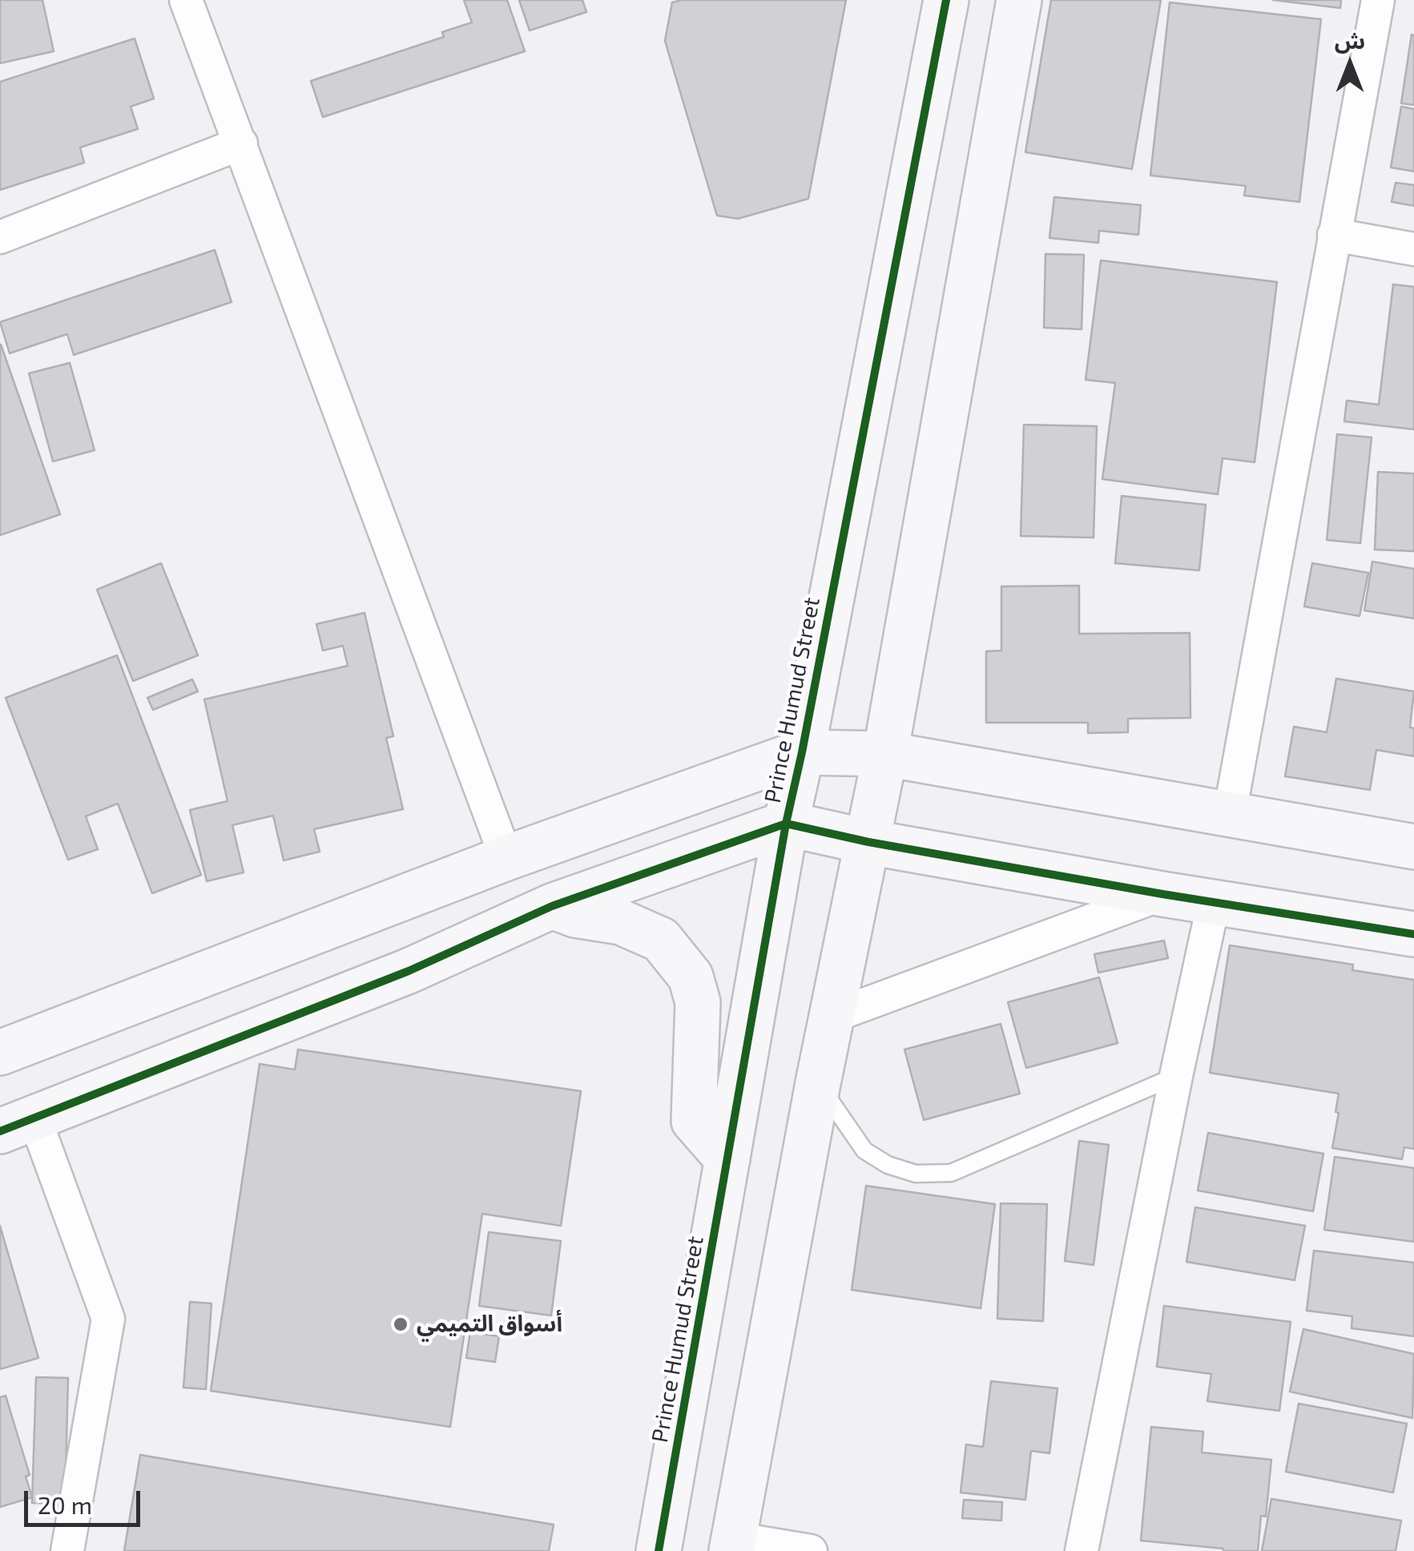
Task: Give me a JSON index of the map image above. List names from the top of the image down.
{
  "streets": {
    "street": ["Prince Humud Street"]
  },
  "places": ["أسواق التميمي"],
  "scale_bar": "20 m",
  "north": "top"
}
